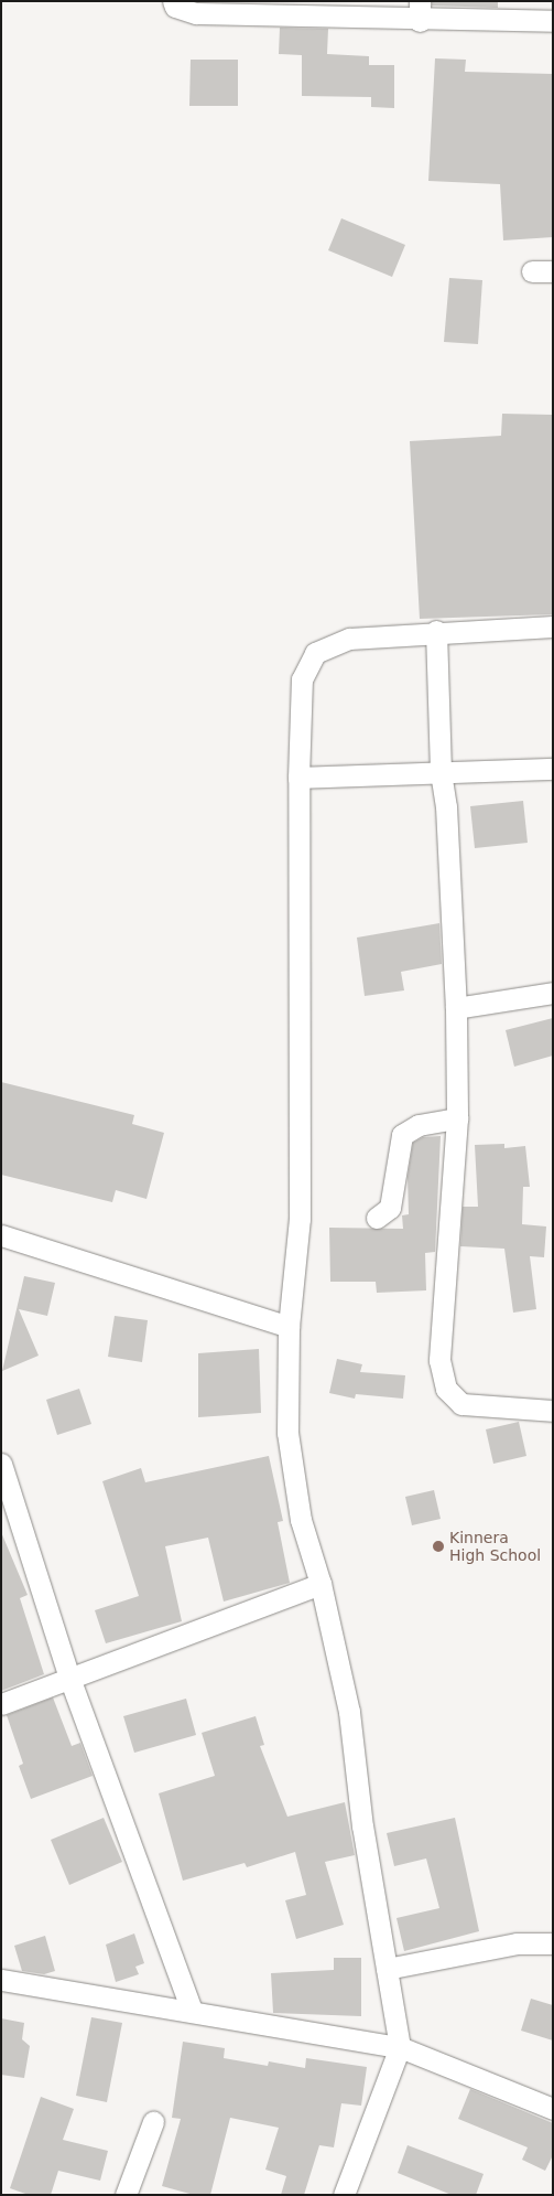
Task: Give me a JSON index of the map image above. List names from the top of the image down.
{
  "places": ["Kinnera High School"]
}
